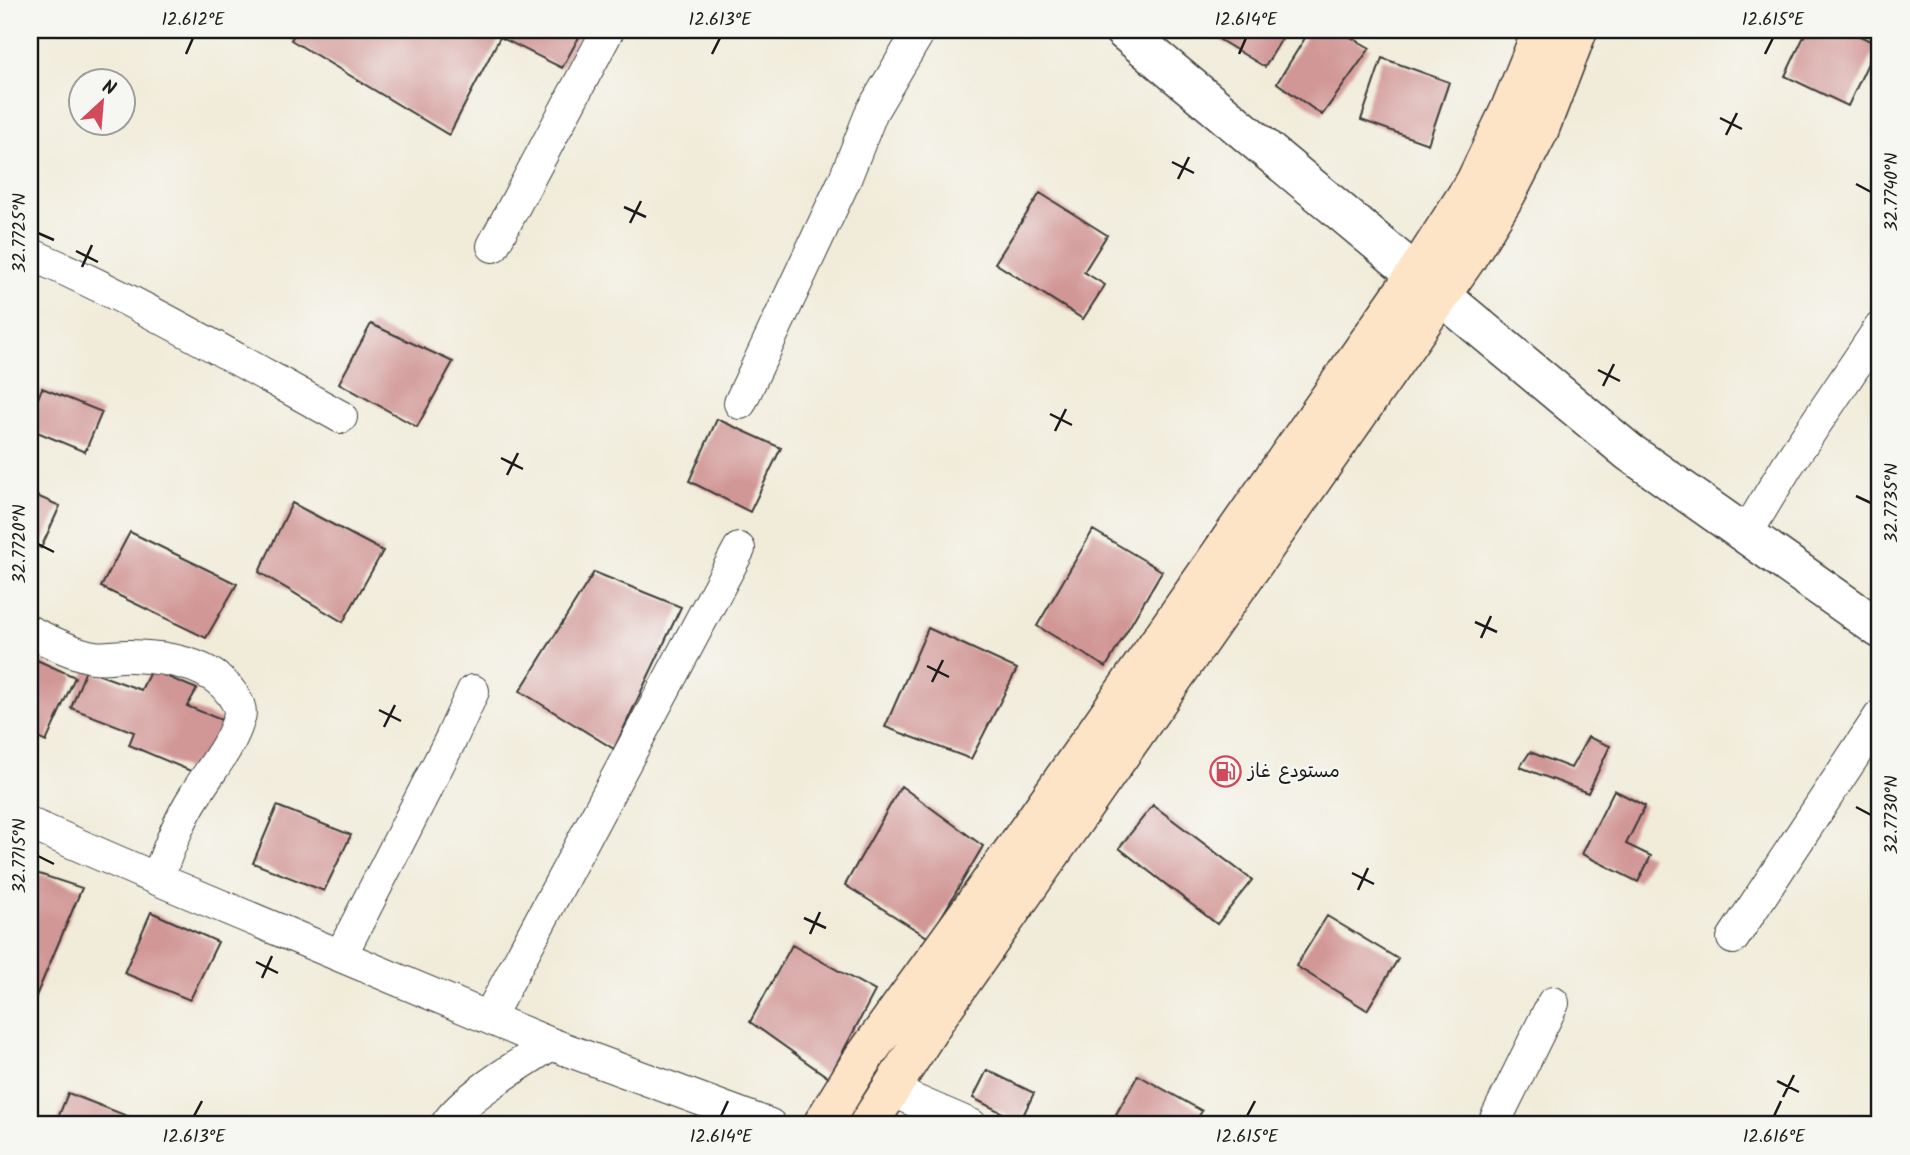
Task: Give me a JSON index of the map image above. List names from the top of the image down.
{
  "places": {
    "fuel station": ["مستودع غاز"]
  },
  "north": "top right",
  "coordinates": [
    "12.612°E",
    "12.613°E",
    "12.614°E",
    "12.615°E",
    "32.7740°N",
    "32.7725°N",
    "32.7735°N",
    "32.7720°N",
    "32.7730°N",
    "32.7715°N",
    "12.616°E"
  ]
}
